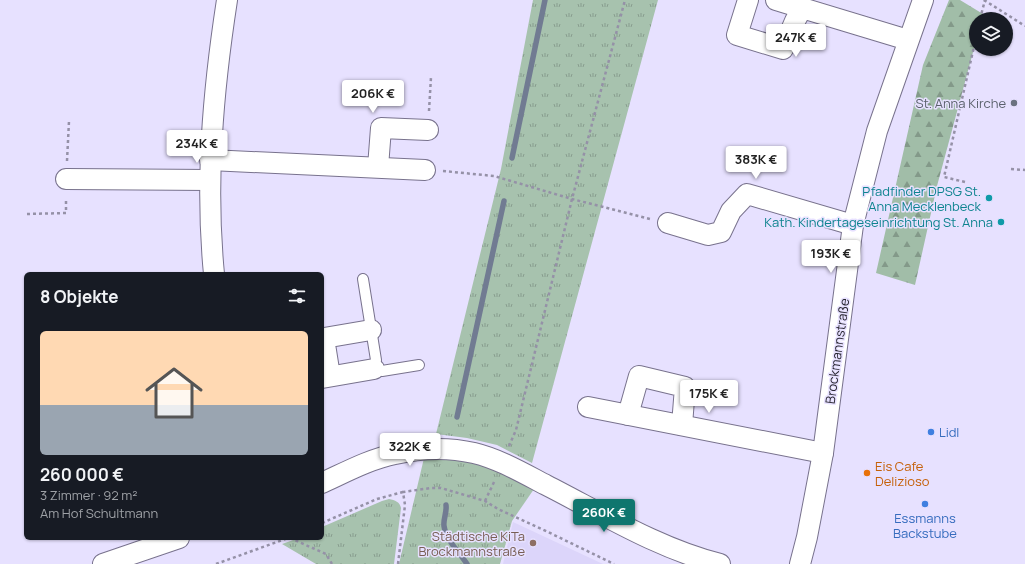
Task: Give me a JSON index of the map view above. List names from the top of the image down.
{
  "streets": {
    "street": ["Brockmannstraße"]
  },
  "places": [
    "St. Anna Kirche",
    "Pfadfinder DPSG St. Anna Mecklenbeck",
    "Kath. Kindertageseinrichtung St. Anna",
    "Lidl",
    "Eis Cafe Delizioso",
    "Essmanns Backstube",
    "Städtische KiTa Brockmannstraße"
  ],
  "page": {
    "price": [
      "247K €",
      "206K €",
      "234K €",
      "383K €",
      "193K €",
      "175K €",
      "322K €",
      "260K €"
    ],
    "heading": "8 Objekte",
    "list": [
      {
        "name": "260 000 €",
        "note": "3 Zimmer · 92 m² · Am Hof Schultmann"
      }
    ]
  }
}
